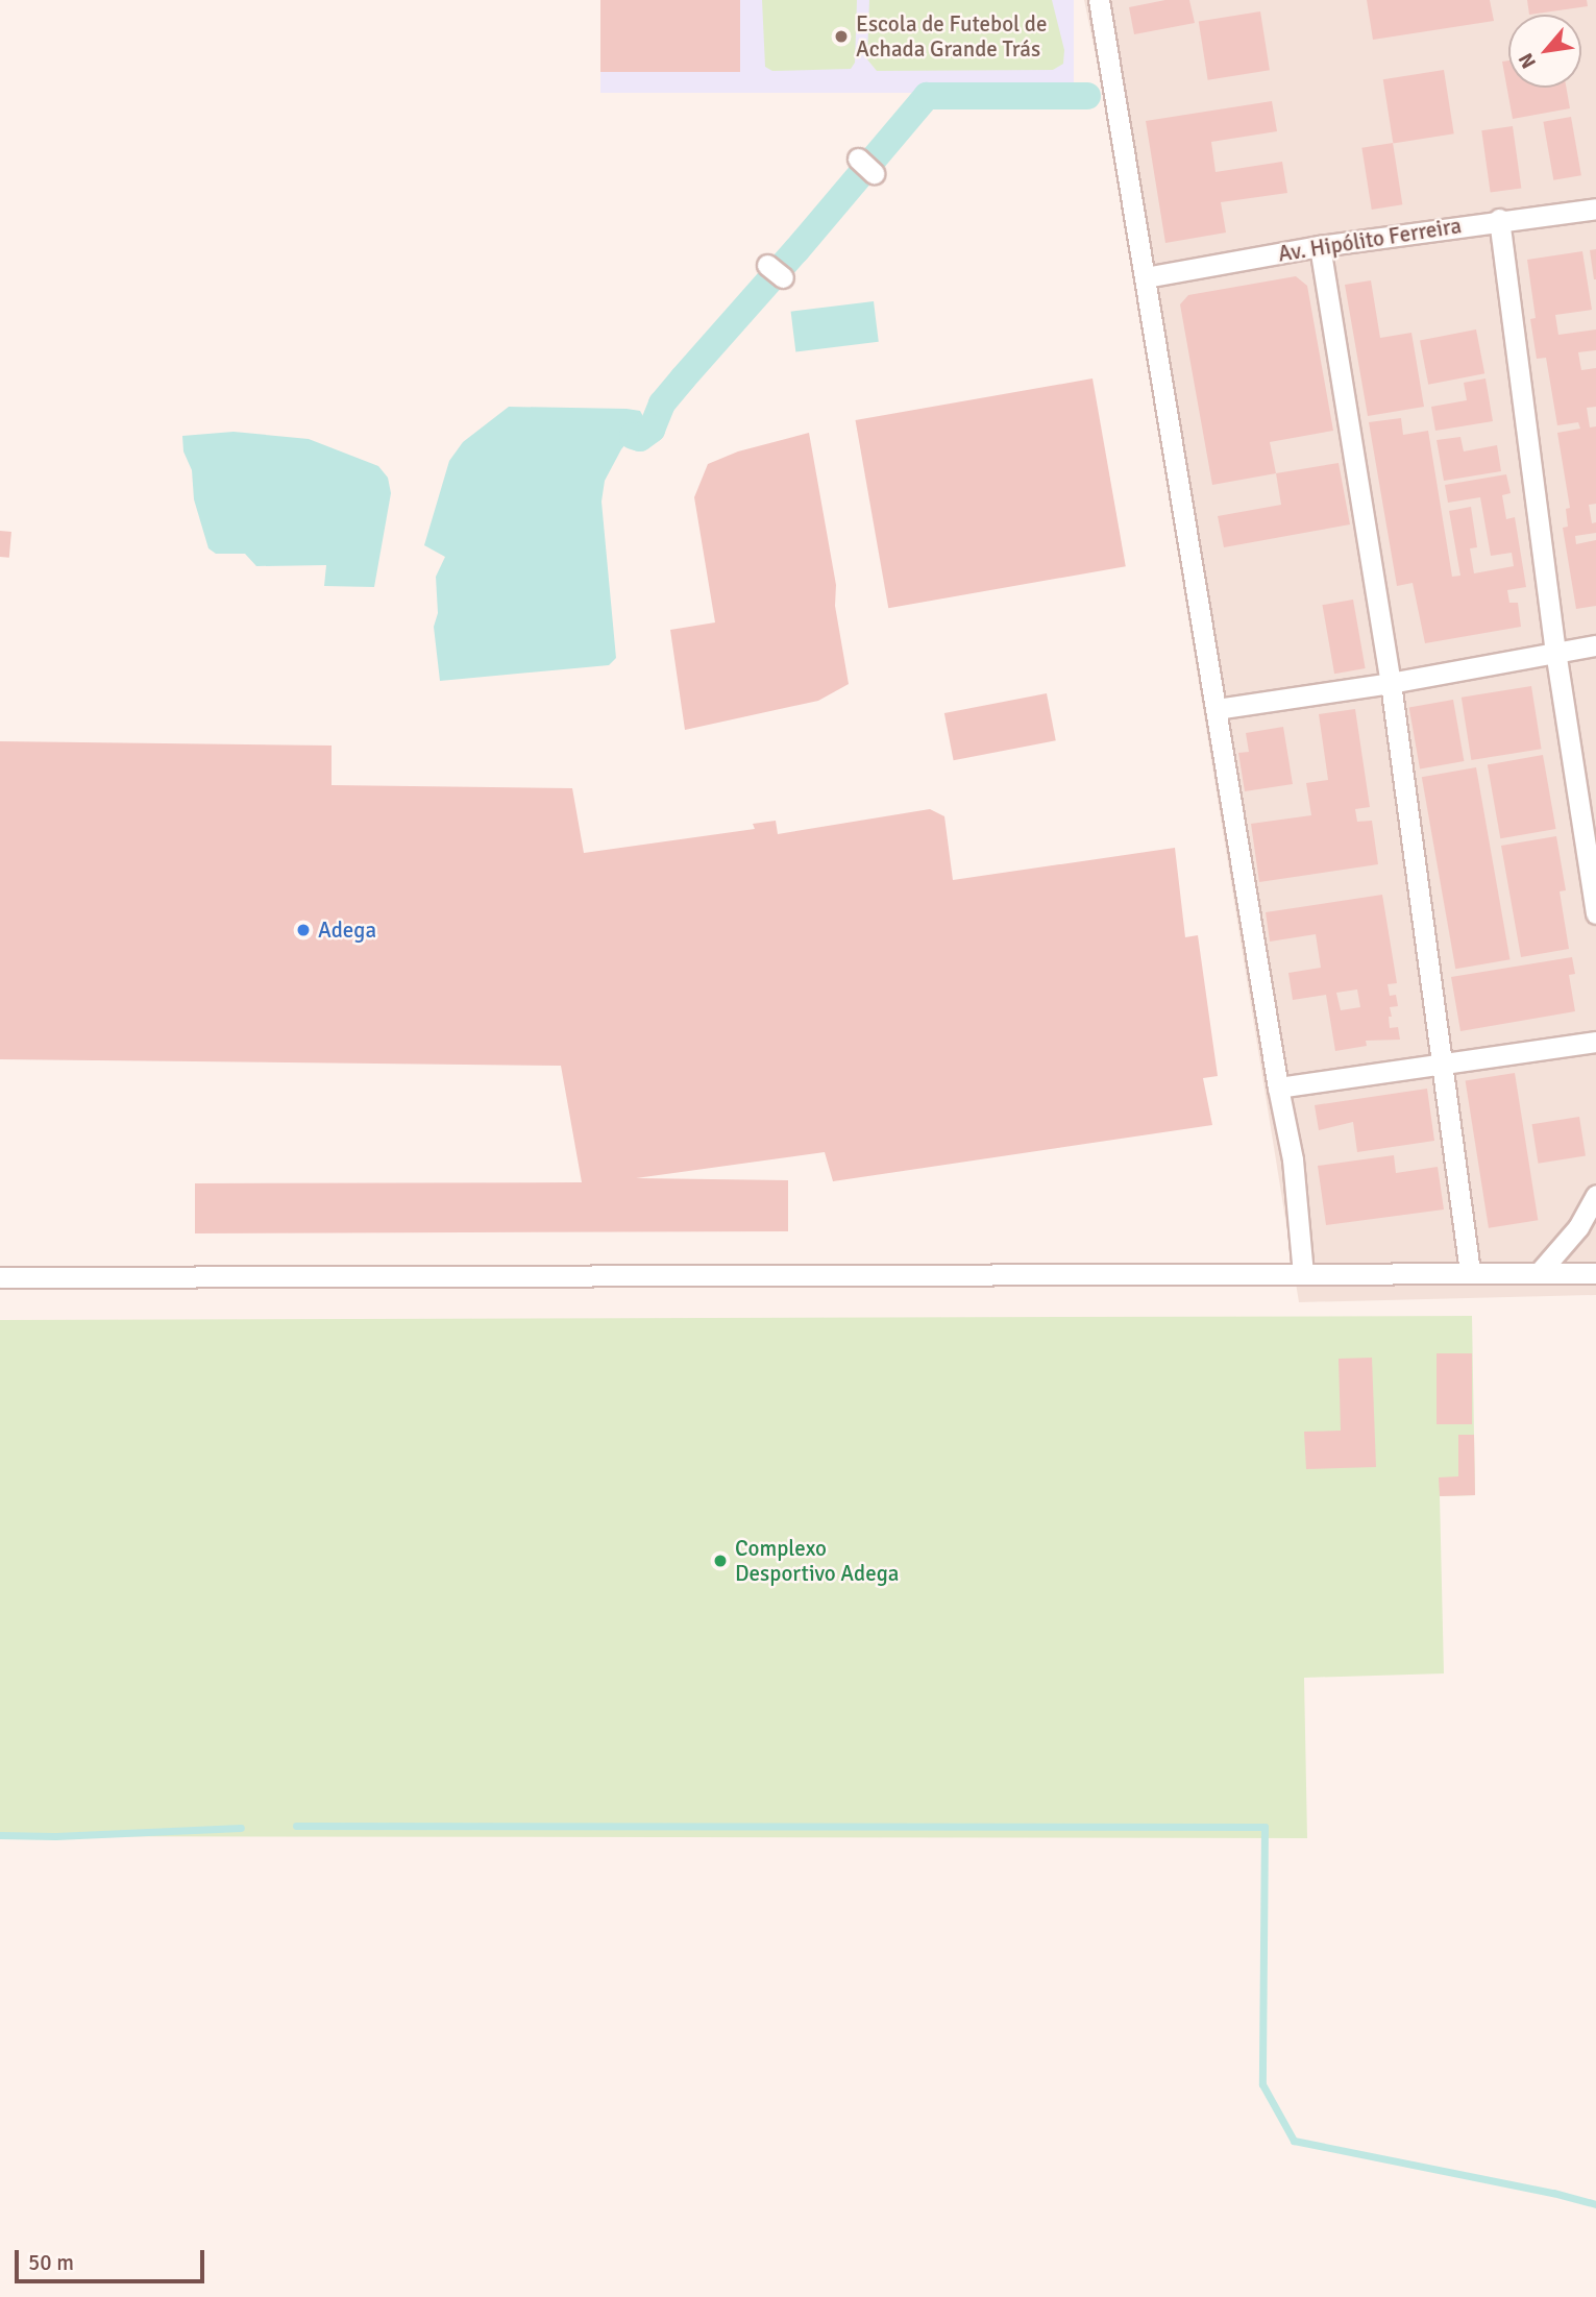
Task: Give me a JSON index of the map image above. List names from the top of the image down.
{
  "streets": {
    "street": ["Av. Hipólito Ferreira"]
  },
  "places": ["Escola de Futebol de Achada Grande Trás", "Adega", "Complexo Desportivo Adega"],
  "scale_bar": "50 m",
  "north": "bottom left"
}
